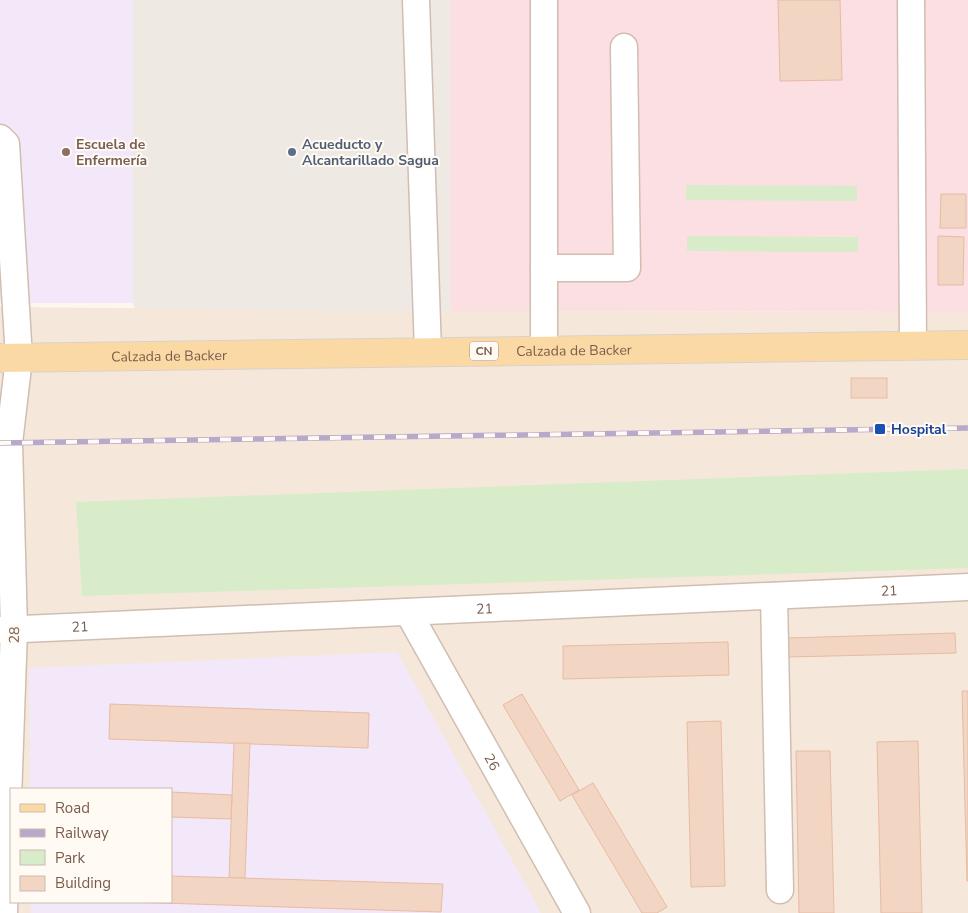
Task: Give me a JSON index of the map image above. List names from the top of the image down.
{
  "streets": {
    "main road": ["Calzada de Backer", "CN"],
    "street": ["21", "28", "26"]
  },
  "crossings": [
    ["Calzada de Backer", "28"],
    ["21", "28"],
    ["21", "26"]
  ],
  "places": {
    "other": ["Escuela de Enfermería", "Acueducto y Alcantarillado Sagua"],
    "transit": ["Hospital"]
  },
  "legend": [
    "Road",
    "Railway",
    "Park",
    "Building"
  ]
}
